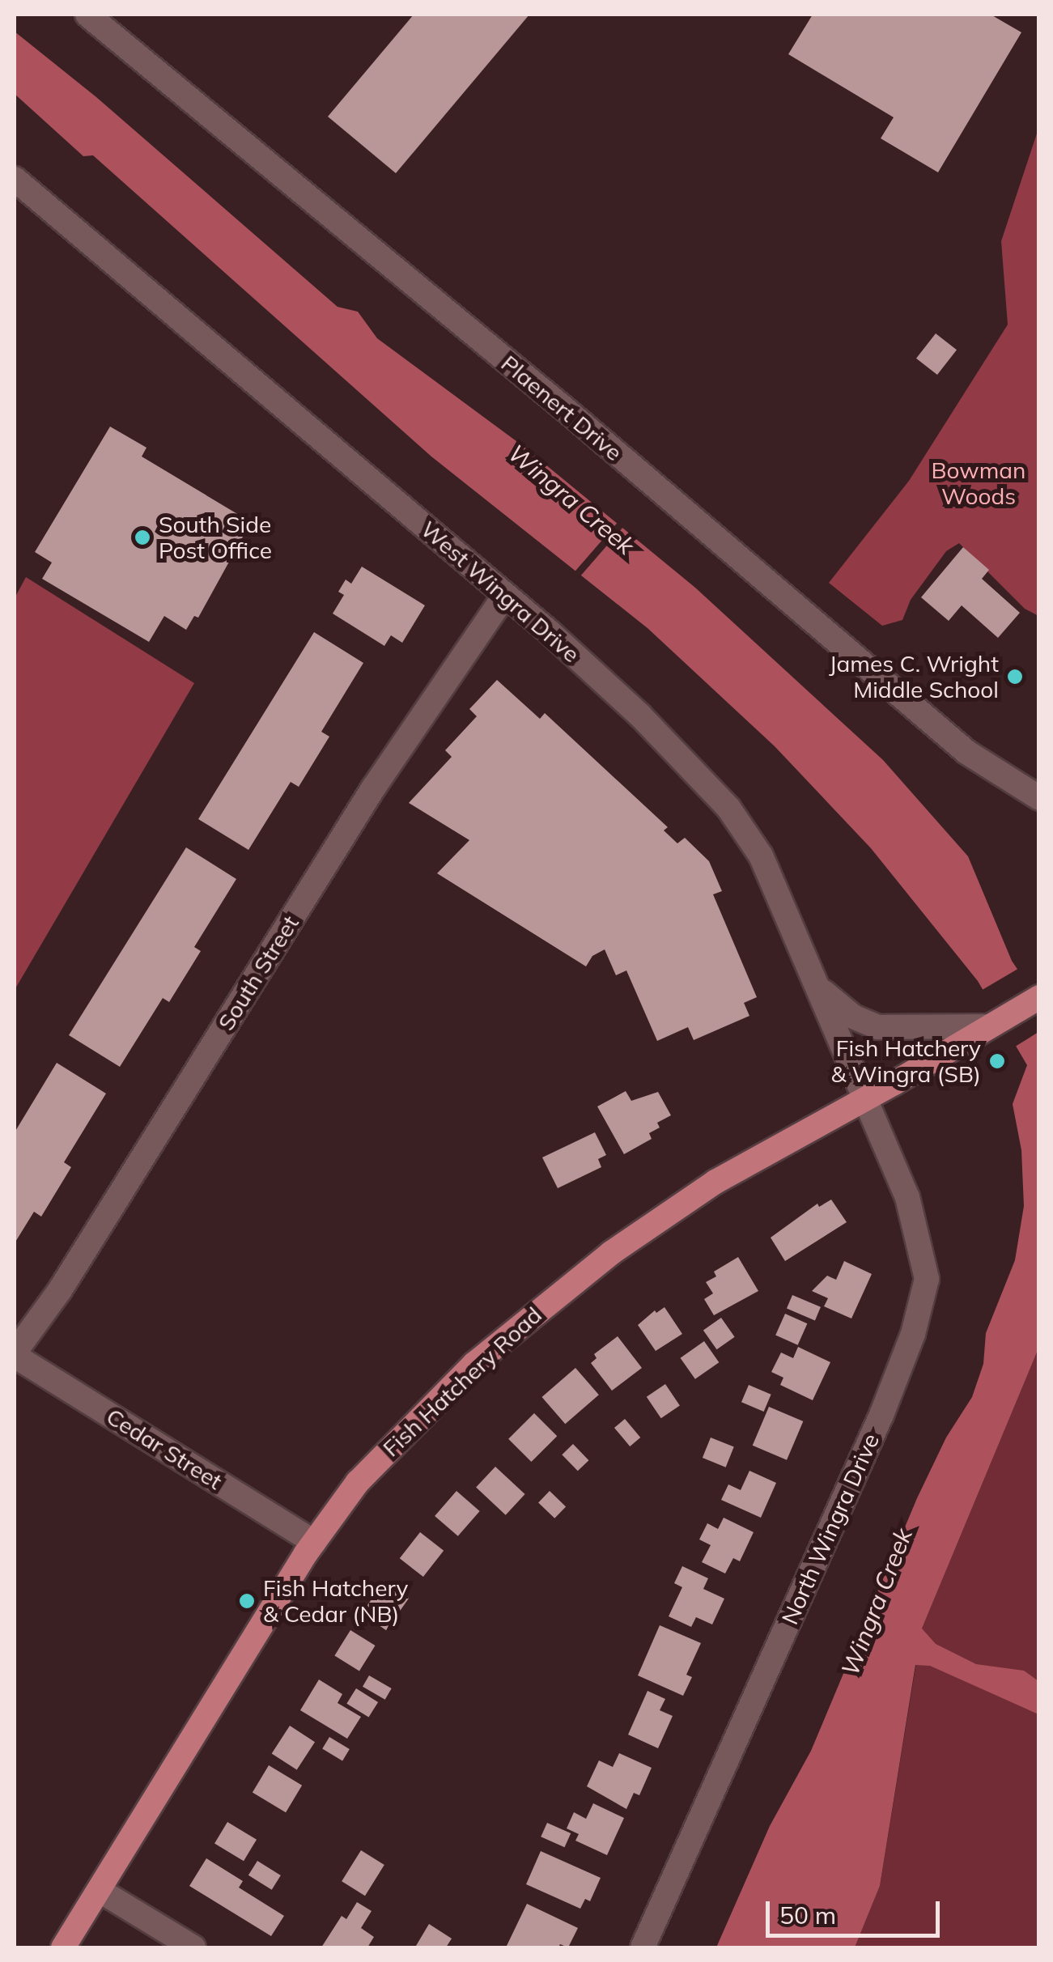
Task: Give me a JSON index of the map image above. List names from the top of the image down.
{
  "streets": {
    "main road": ["Fish Hatchery Road"],
    "street": [
      "Plaenert Drive",
      "West Wingra Drive",
      "South Street",
      "Cedar Street",
      "North Wingra Drive"
    ]
  },
  "crossings": [
    ["West Wingra Drive", "South Street"],
    ["West Wingra Drive", "Fish Hatchery Road"],
    ["West Wingra Drive", "North Wingra Drive"],
    ["South Street", "Cedar Street"],
    ["Fish Hatchery Road", "Cedar Street"],
    ["Fish Hatchery Road", "North Wingra Drive"]
  ],
  "water": ["Wingra Creek"],
  "parks": ["Bowman Woods"],
  "places": [
    "South Side Post Office",
    "James C. Wright Middle School",
    "Fish Hatchery & Wingra (SB)",
    "Fish Hatchery & Cedar (NB)"
  ],
  "scale_bar": "50 m"
}
